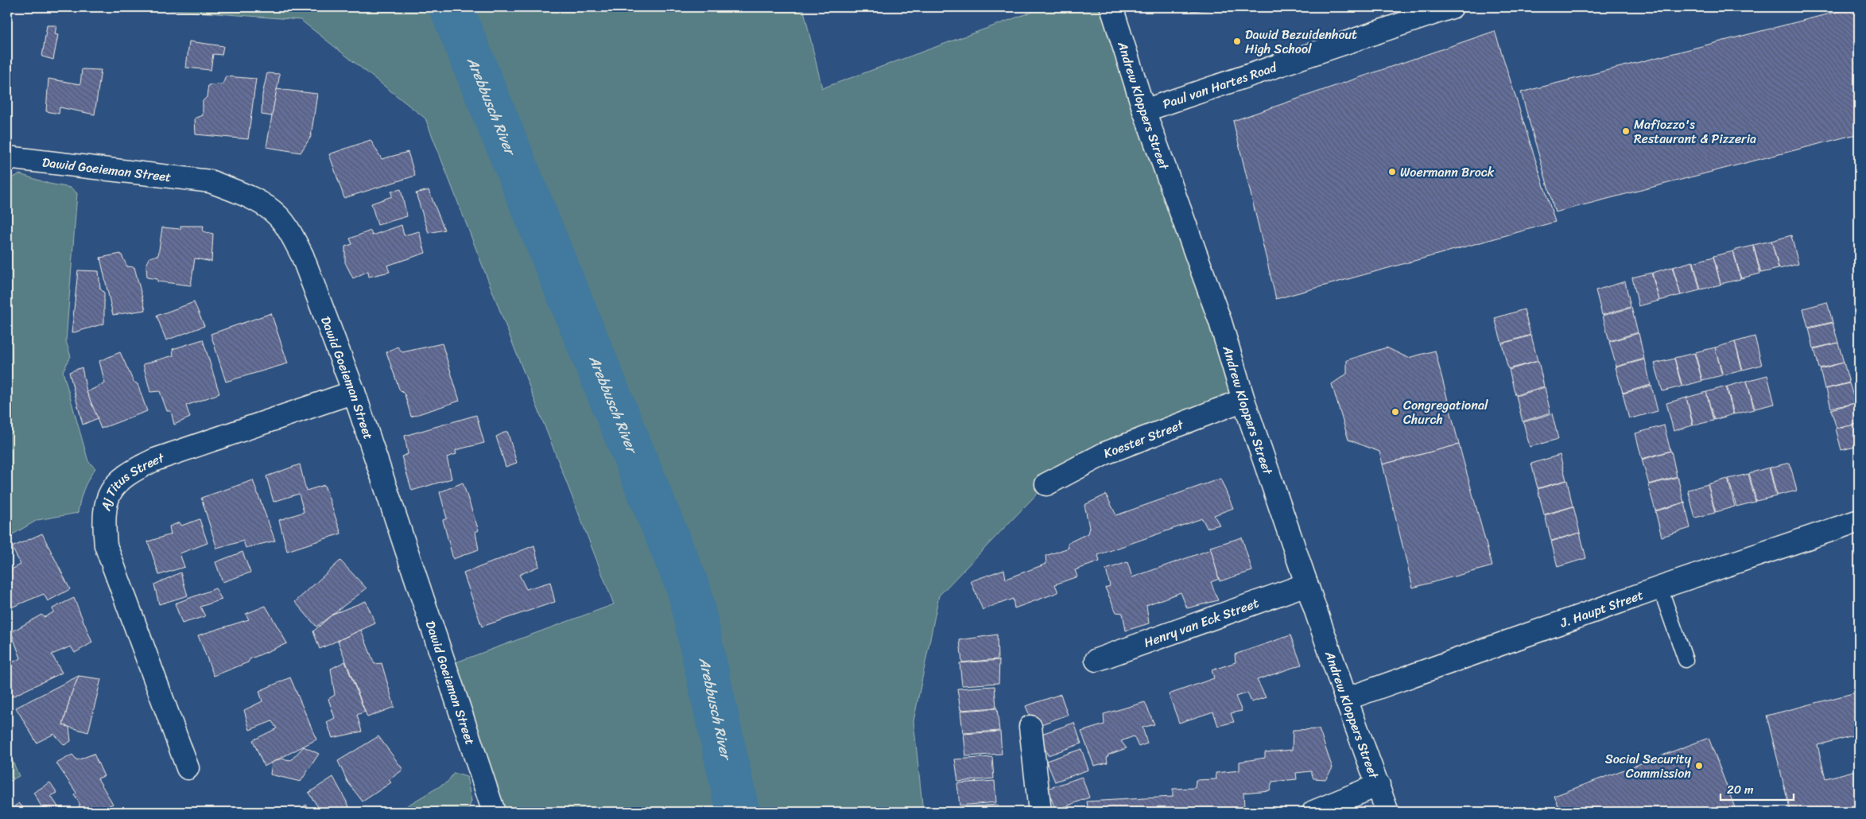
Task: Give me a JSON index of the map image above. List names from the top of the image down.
{
  "streets": {
    "street": [
      "Paul van Hartes Road",
      "Andrew Kloppers Street",
      "Dawid Goeieman Street",
      "Koester Street",
      "Aj Titus Street",
      "J. Haupt Street",
      "Henry van Eck Street"
    ]
  },
  "crossings": [
    ["Paul van Hartes Road", "Andrew Kloppers Street"],
    ["Andrew Kloppers Street", "Koester Street"],
    ["Andrew Kloppers Street", "J. Haupt Street"],
    ["Andrew Kloppers Street", "Henry van Eck Street"],
    ["Dawid Goeieman Street", "Aj Titus Street"]
  ],
  "water": ["Arebbusch River"],
  "places": [
    "Dawid Bezuidenhout High School",
    "Mafiozzo's Restaurant & Pizzeria",
    "Woermann Brock",
    "Congregational Church",
    "Social Security Commission"
  ],
  "scale_bar": "20 m"
}
